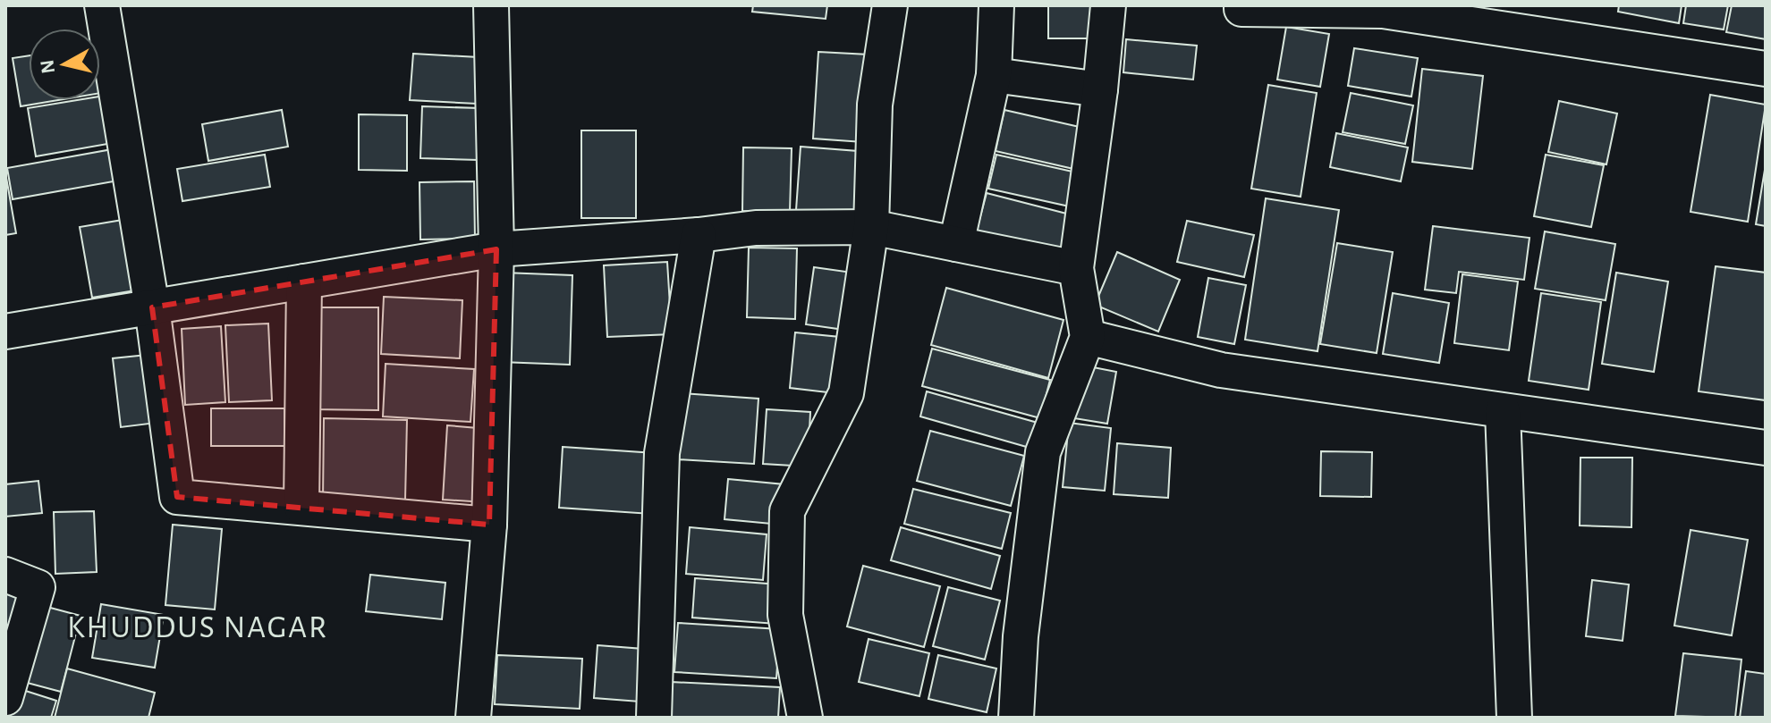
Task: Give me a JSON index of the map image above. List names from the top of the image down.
{
  "districts": ["KHUDDUS NAGAR"],
  "north": "left"
}
